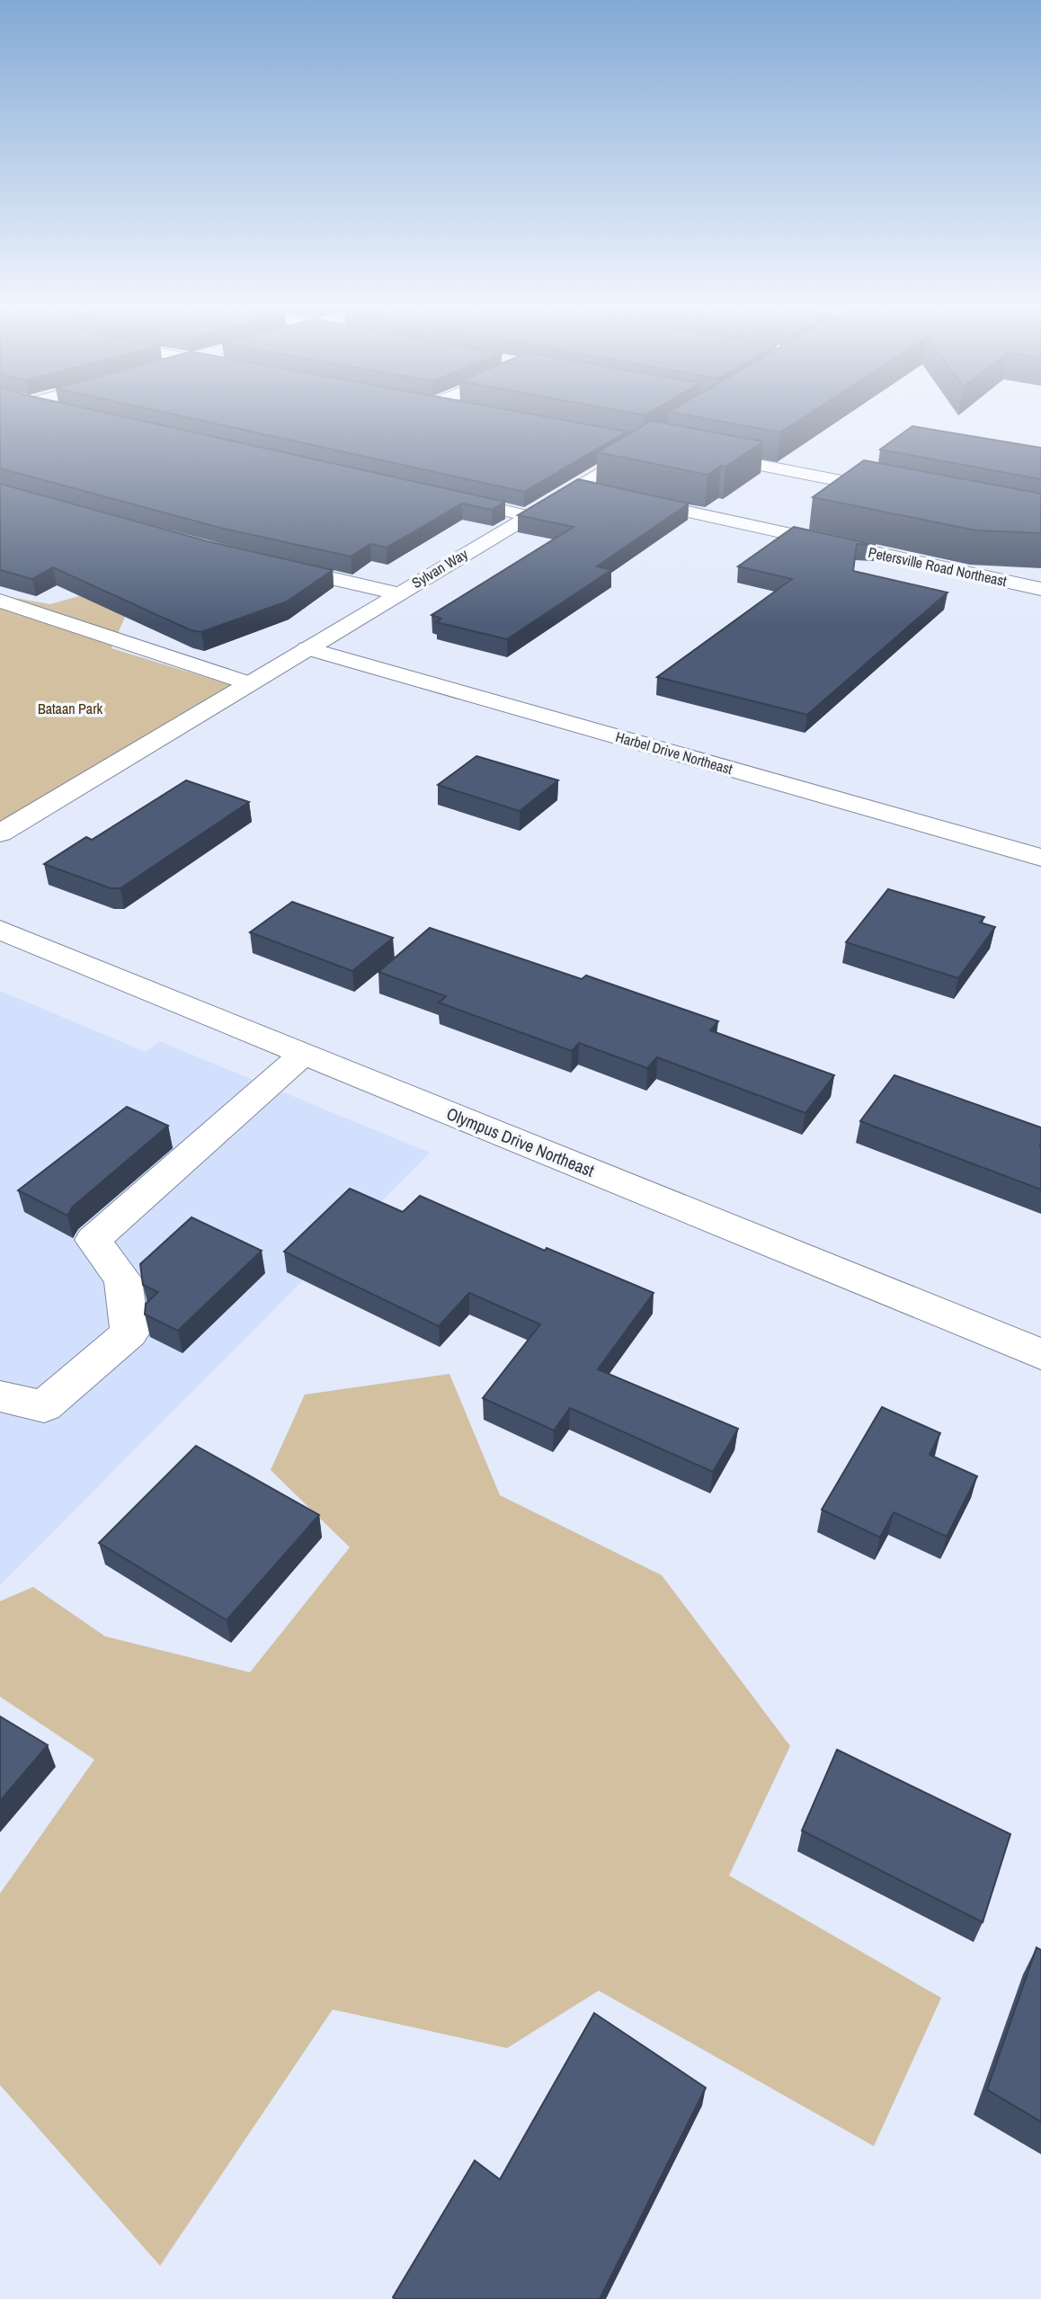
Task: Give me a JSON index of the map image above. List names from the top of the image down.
{
  "streets": {
    "street": [
      "Petersville Road Northeast",
      "Sylvan Way",
      "Harbel Drive Northeast",
      "Olympus Drive Northeast"
    ]
  },
  "crossings": [
    ["Sylvan Way", "Harbel Drive Northeast"]
  ],
  "parks": ["Bataan Park"]
}
